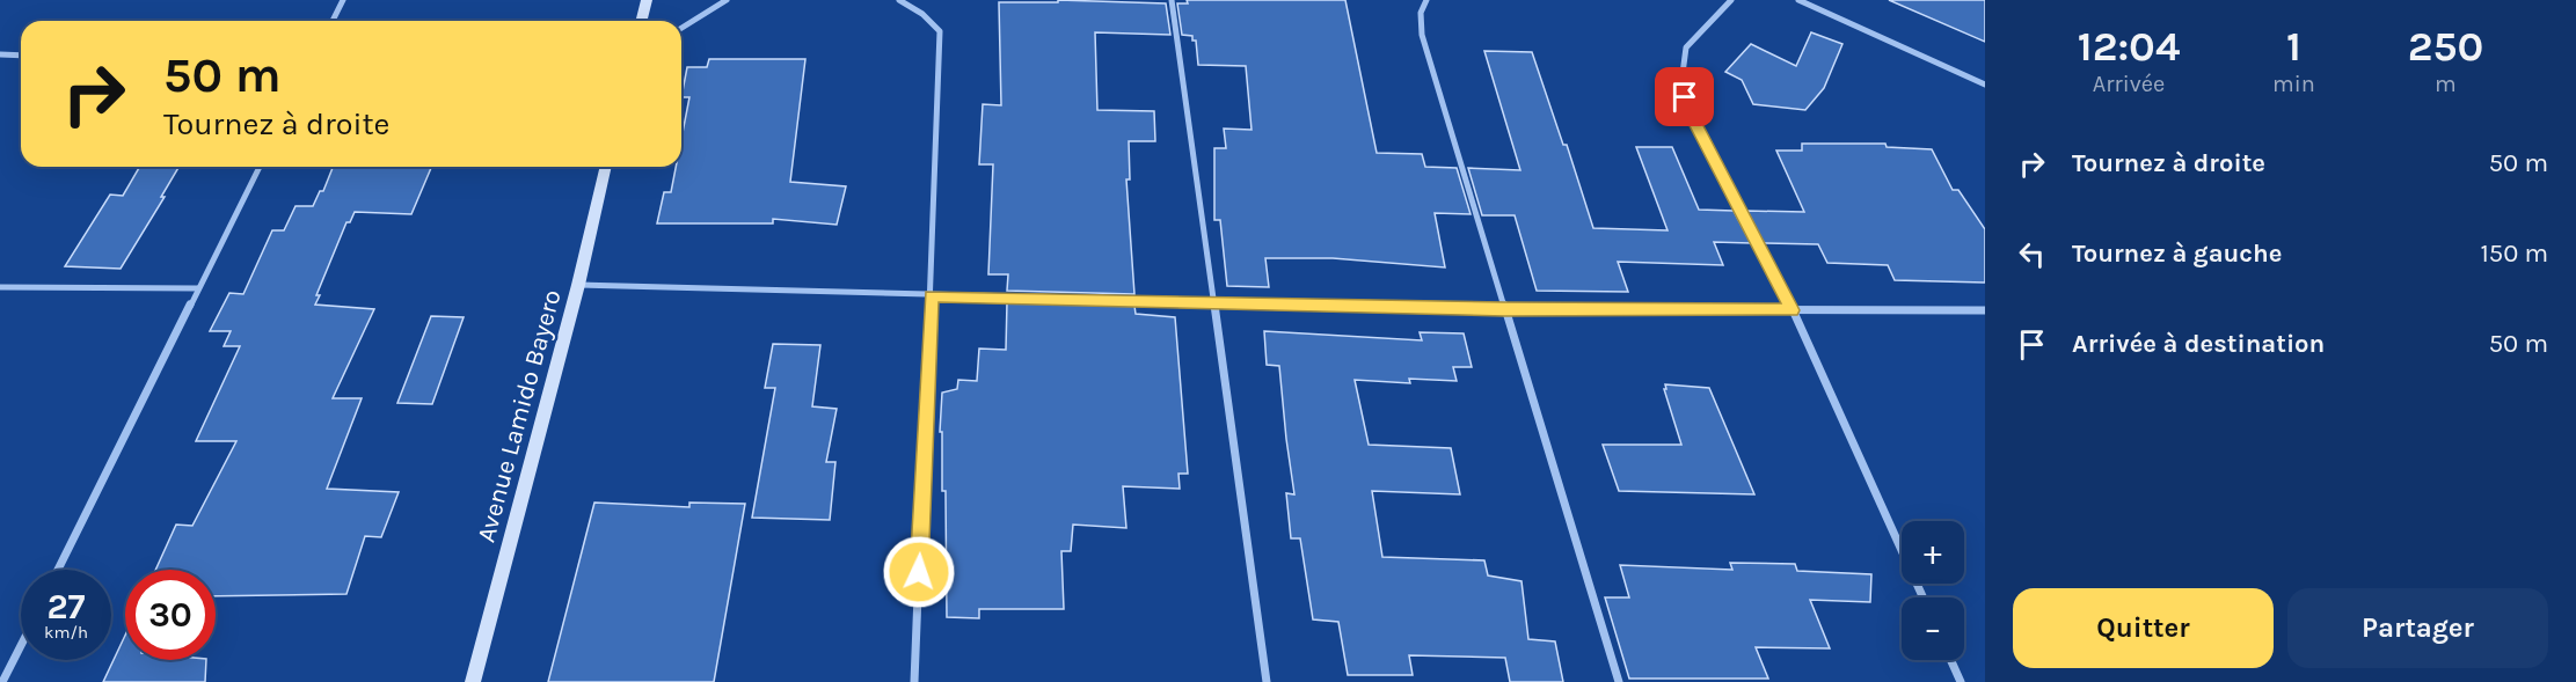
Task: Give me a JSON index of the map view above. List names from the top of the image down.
{
  "streets": {
    "street": ["Avenue Lamido Bayero"]
  },
  "page": {
    "eta": [
      "12:04",
      "Arrivée",
      "1",
      "min",
      "250",
      "m"
    ],
    "turn": ["50 m", "Tournez à droite"],
    "list": [
      {
        "name": "Tournez à droite",
        "value": "50 m"
      },
      {
        "name": "Tournez à gauche",
        "value": "150 m"
      },
      {
        "name": "Arrivée à destination",
        "value": "50 m"
      }
    ],
    "map_buttons": ["+", "−"],
    "speed": "27 km/h",
    "limit": "30",
    "buttons": ["Quitter", "Partager"]
  }
}
